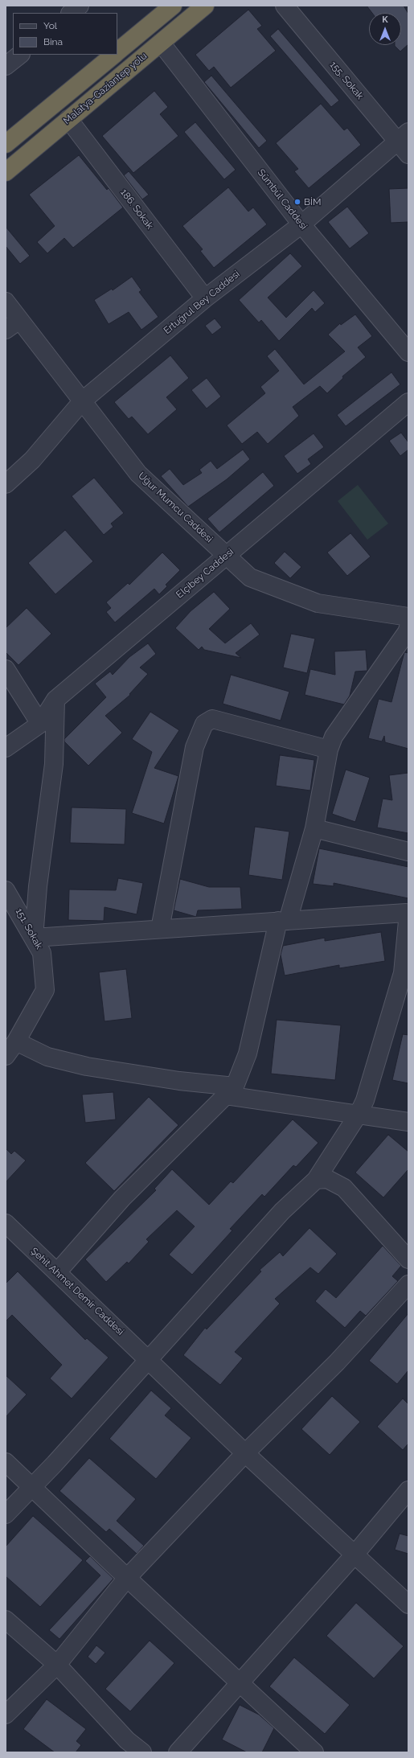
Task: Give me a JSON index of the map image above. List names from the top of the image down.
{
  "streets": {
    "highway": ["Malatya-Gaziantep yolu"],
    "street": [
      "155. Sokak",
      "Sümbül Caddesi",
      "186. Sokak",
      "Ertuğrul Bey Caddesi",
      "Uğur Mumcu Caddesi",
      "Elçibey Caddesi",
      "151. Sokak",
      "Şehit Ahmet Demir Caddesi"
    ]
  },
  "crossings": [
    ["155. Sokak", "Ertuğrul Bey Caddesi"],
    ["Malatya-Gaziantep yolu", "Sümbül Caddesi"],
    ["Malatya-Gaziantep yolu", "186. Sokak"],
    ["Sümbül Caddesi", "Ertuğrul Bey Caddesi"],
    ["186. Sokak", "Ertuğrul Bey Caddesi"],
    ["Ertuğrul Bey Caddesi", "Uğur Mumcu Caddesi"],
    ["Uğur Mumcu Caddesi", "Elçibey Caddesi"]
  ],
  "places": ["BİM"],
  "legend": ["Yol", "Bina"],
  "north": "top"
}
